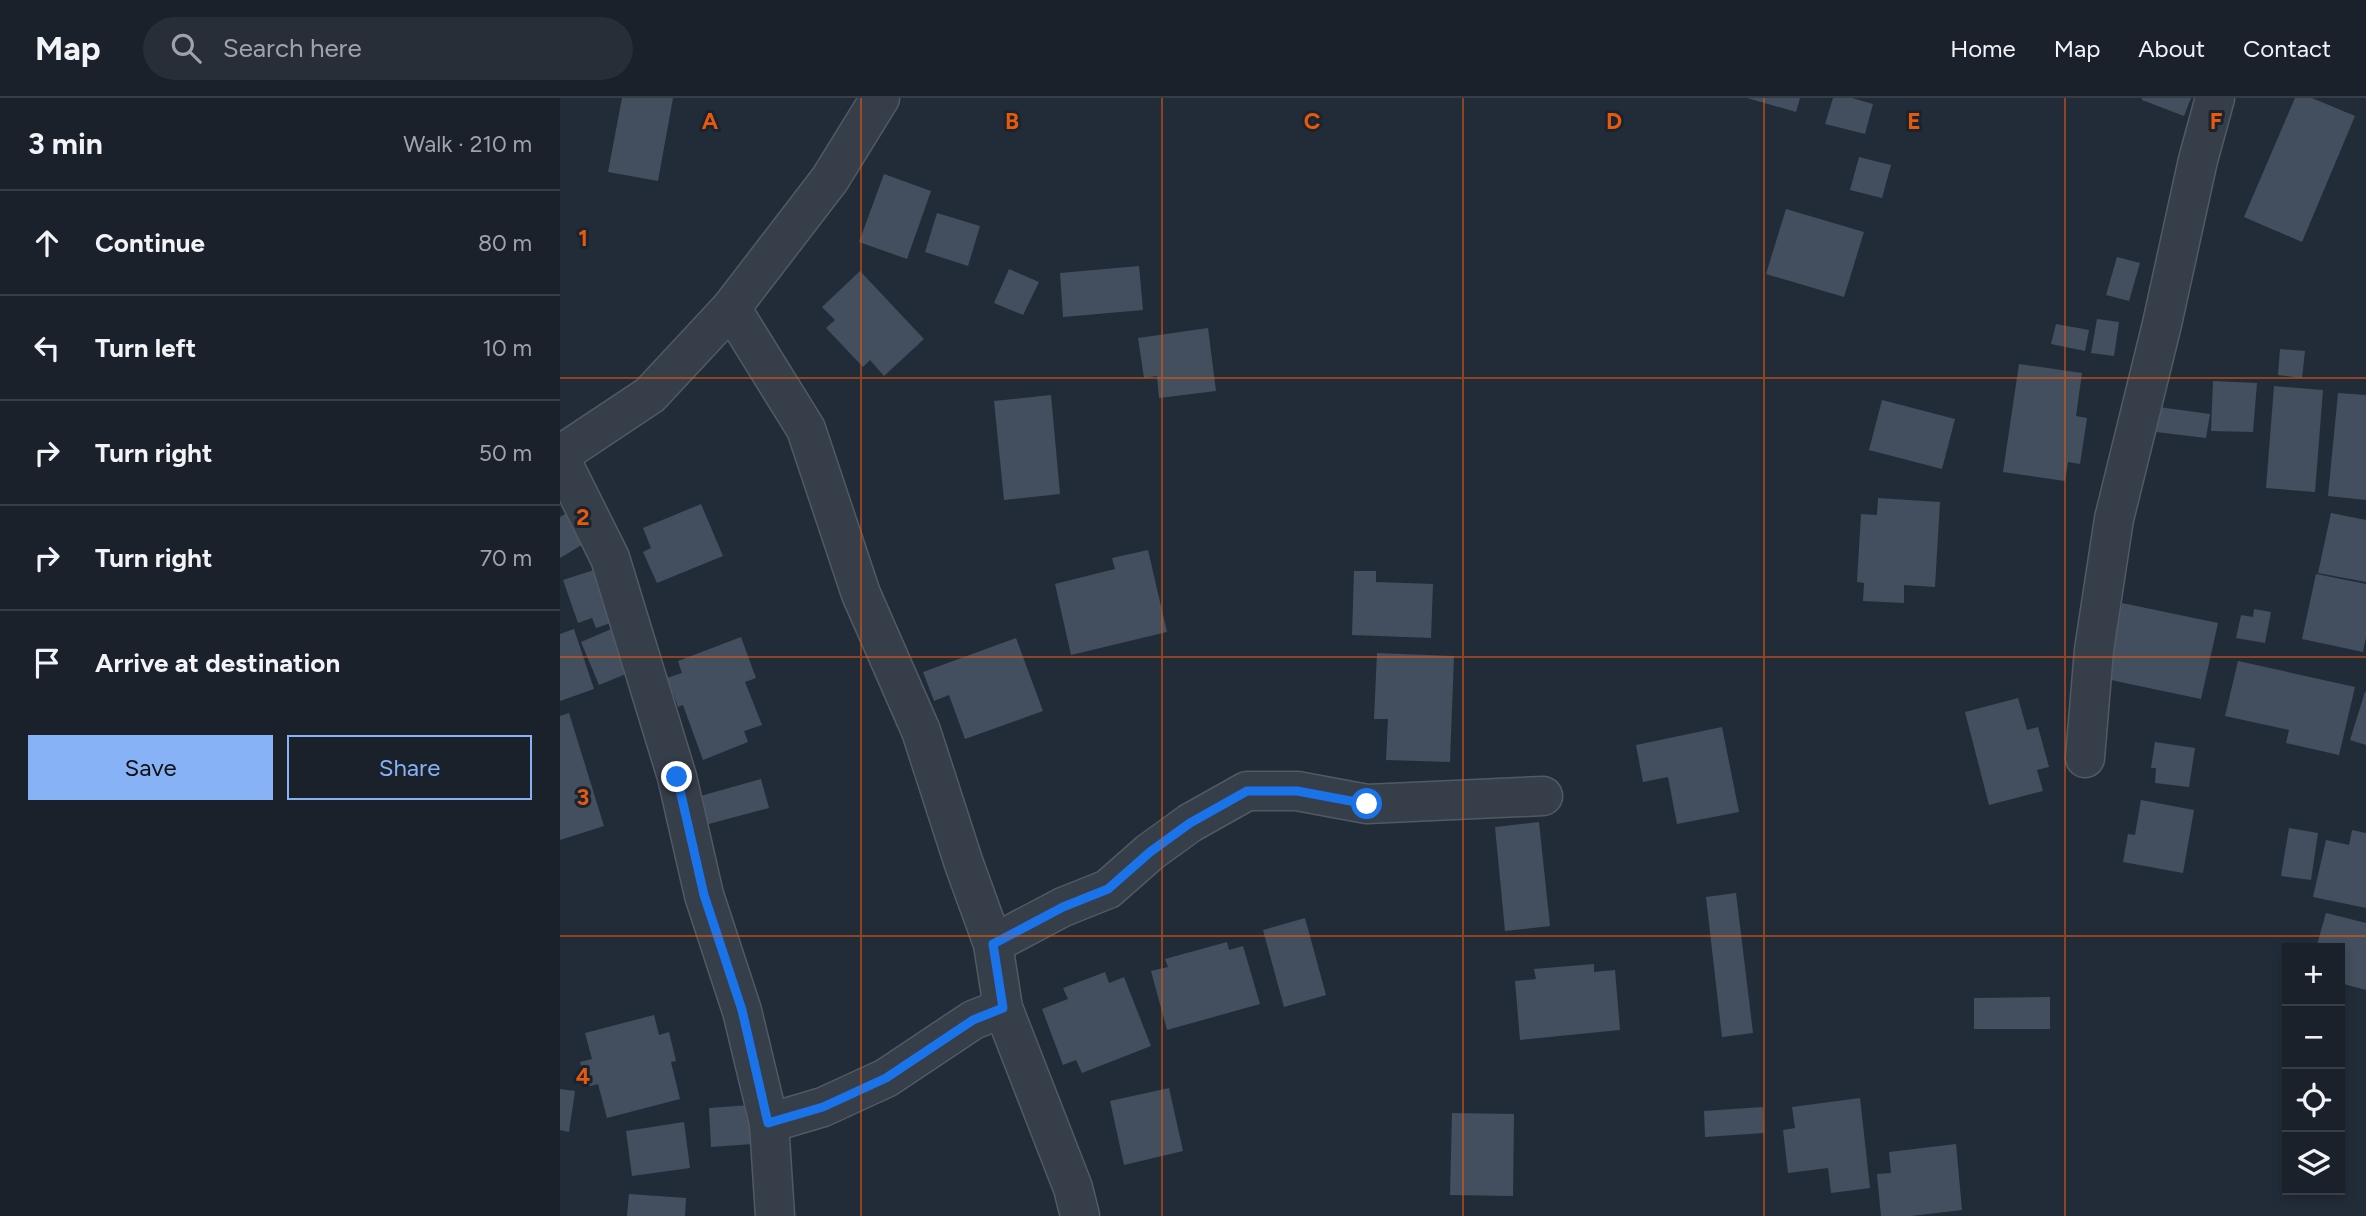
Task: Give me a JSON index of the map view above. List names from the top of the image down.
{
  "page": {
    "header": "Map",
    "search": "Search here",
    "nav": [
      "Home",
      "Map",
      "About",
      "Contact"
    ],
    "heading": ["3 min", "Walk · 210 m"],
    "list": [
      ["Continue", "80 m"],
      ["Turn left", "10 m"],
      ["Turn right", "50 m"],
      ["Turn right", "70 m"],
      "Arrive at destination"
    ],
    "buttons": ["Save", "Share"],
    "map_buttons": ["+", "−"]
  },
  "grid": {
    "columns": [
      "A",
      "B",
      "C",
      "D",
      "E",
      "F"
    ],
    "rows": [
      "1",
      "2",
      "3",
      "4"
    ]
  }
}
